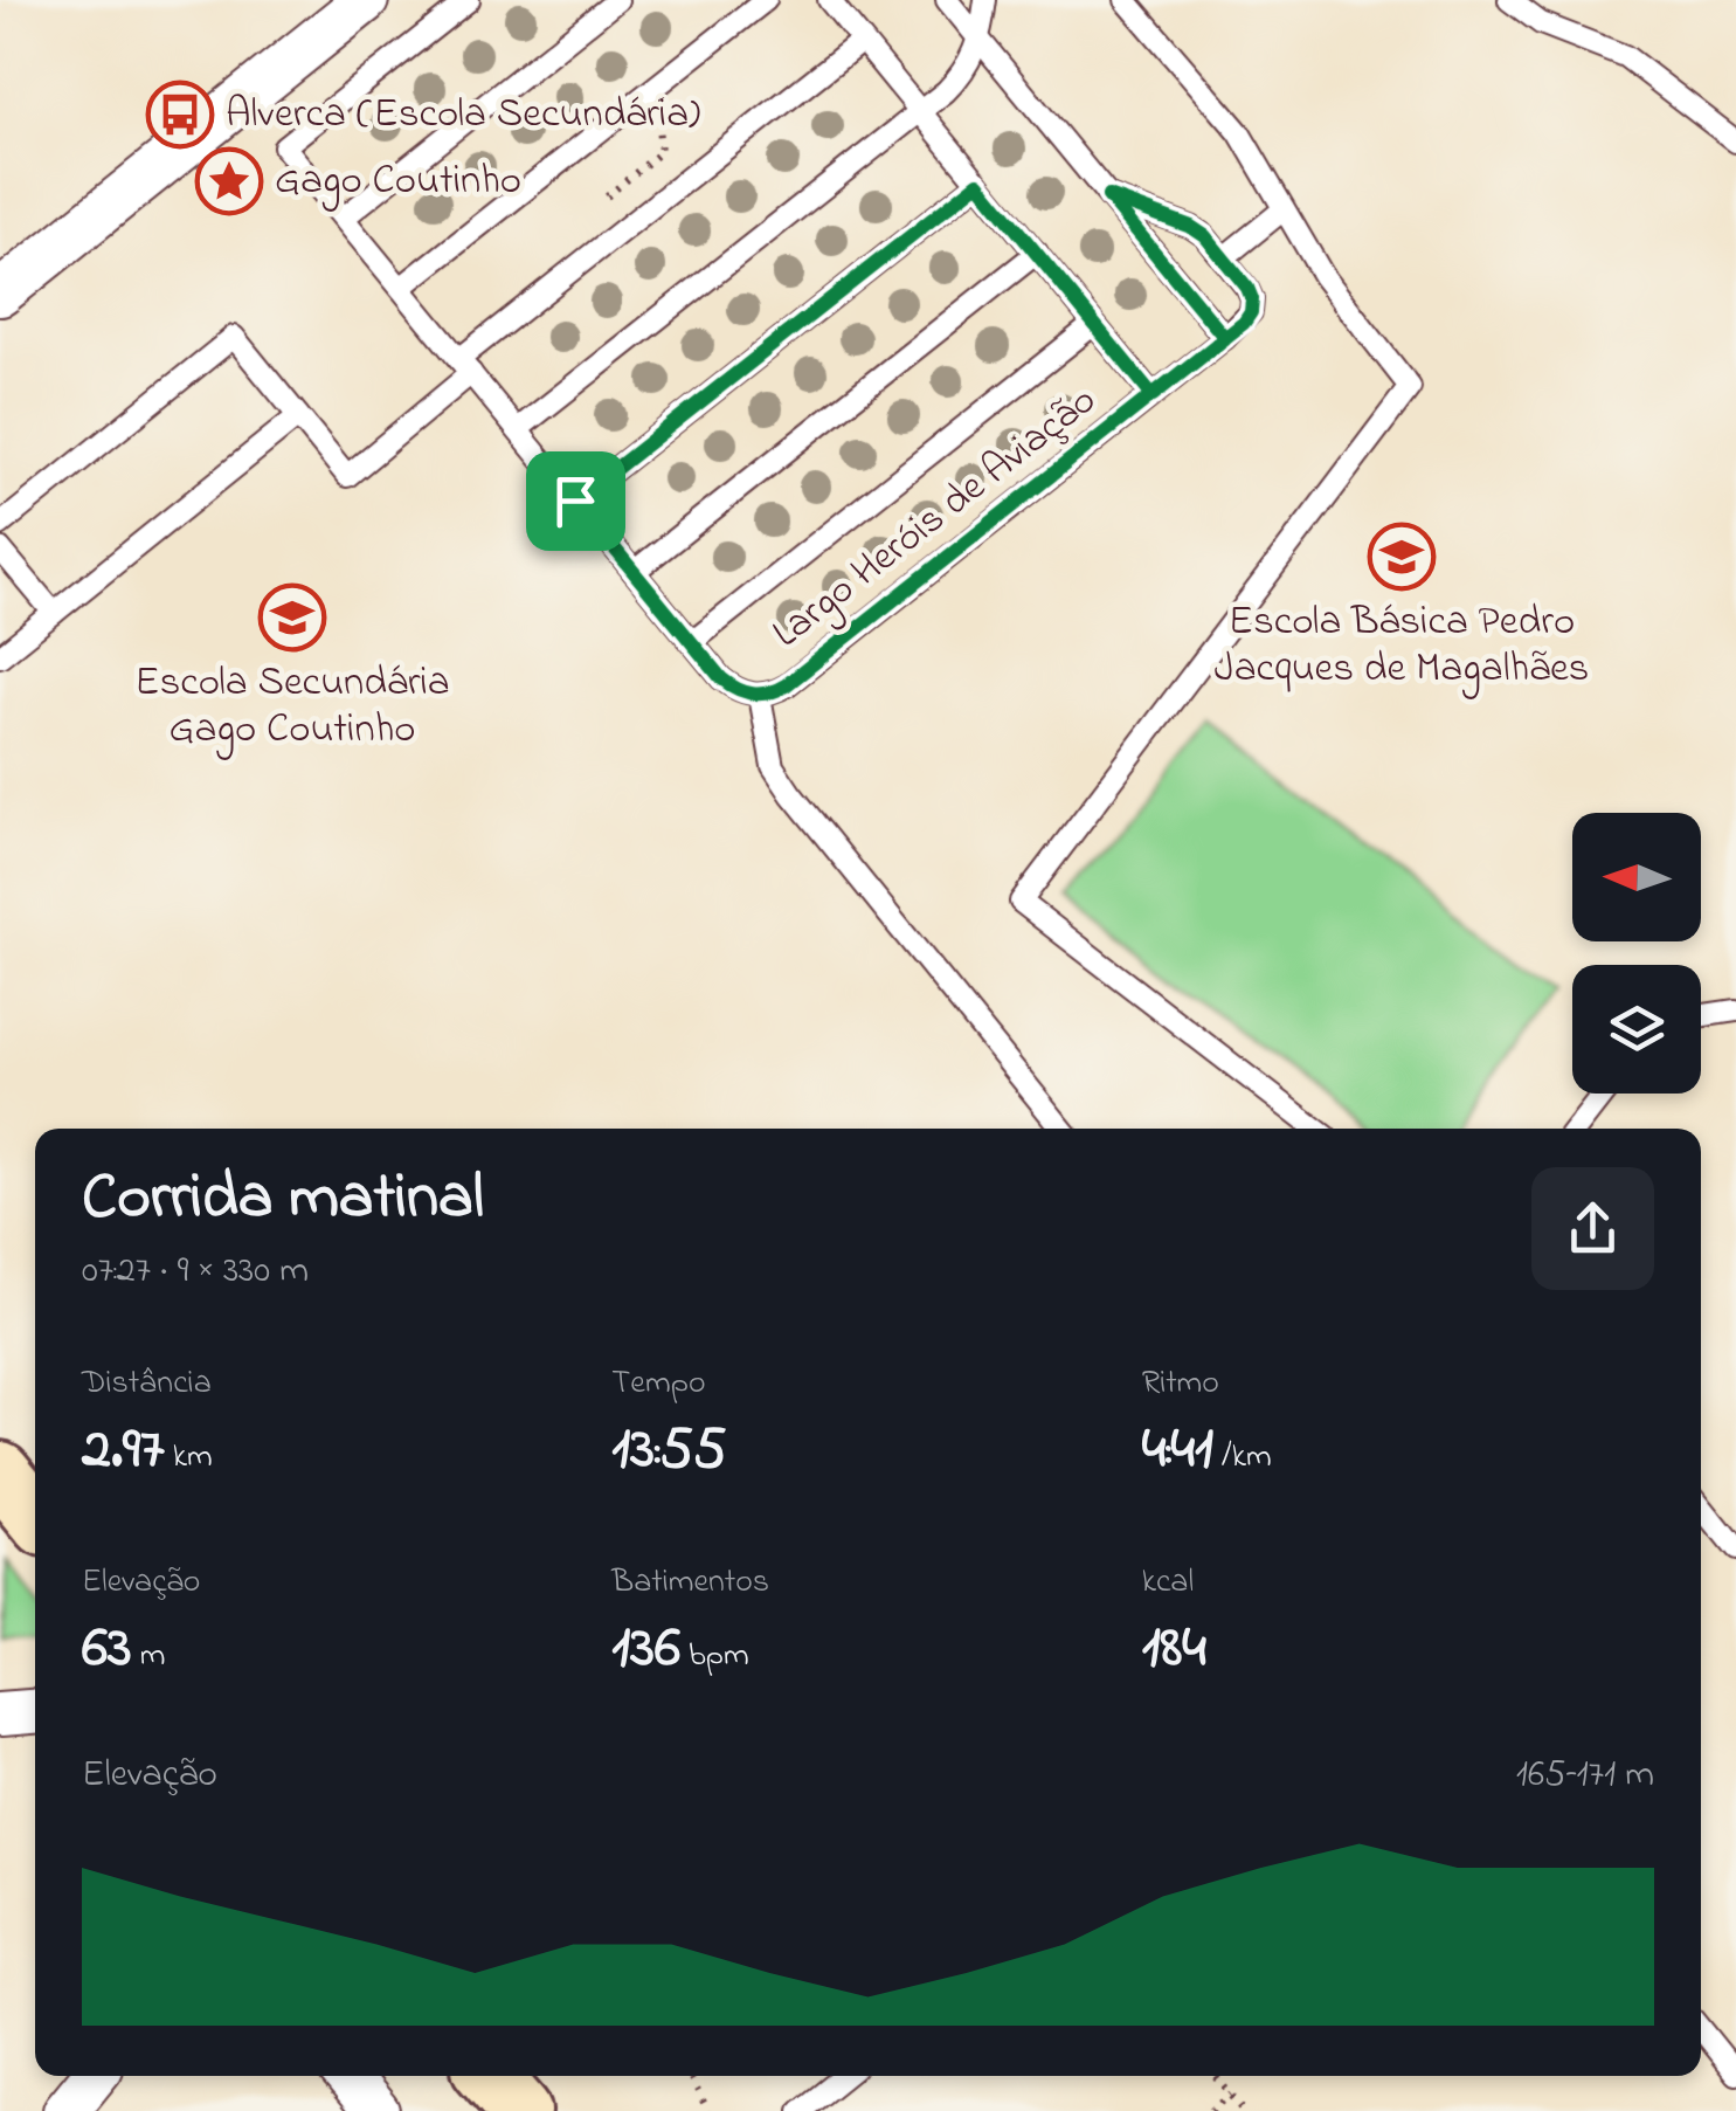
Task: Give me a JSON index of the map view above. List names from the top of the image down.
{
  "streets": {
    "lane": ["Largo Heróis de Aviação"]
  },
  "places": {
    "bus stop": ["Alverca (Escola Secundária)"],
    "place": ["Gago Coutinho"],
    "school or university": ["Escola Básica Pedro Jacques de Magalhães", "Escola Secundária Gago Coutinho"]
  },
  "north": "left",
  "page": {
    "heading": ["Corrida matinal", "07:27 · 9 × 330 m"],
    "stats": [
      ["Distância", "2.97 km"],
      ["Tempo", "13:55"],
      ["Ritmo", "4:41 /km"],
      ["Elevação", "63 m"],
      ["Batimentos", "136 bpm"],
      ["kcal", "184"]
    ],
    "chart": ["Elevação", "165–171 m"]
  }
}
